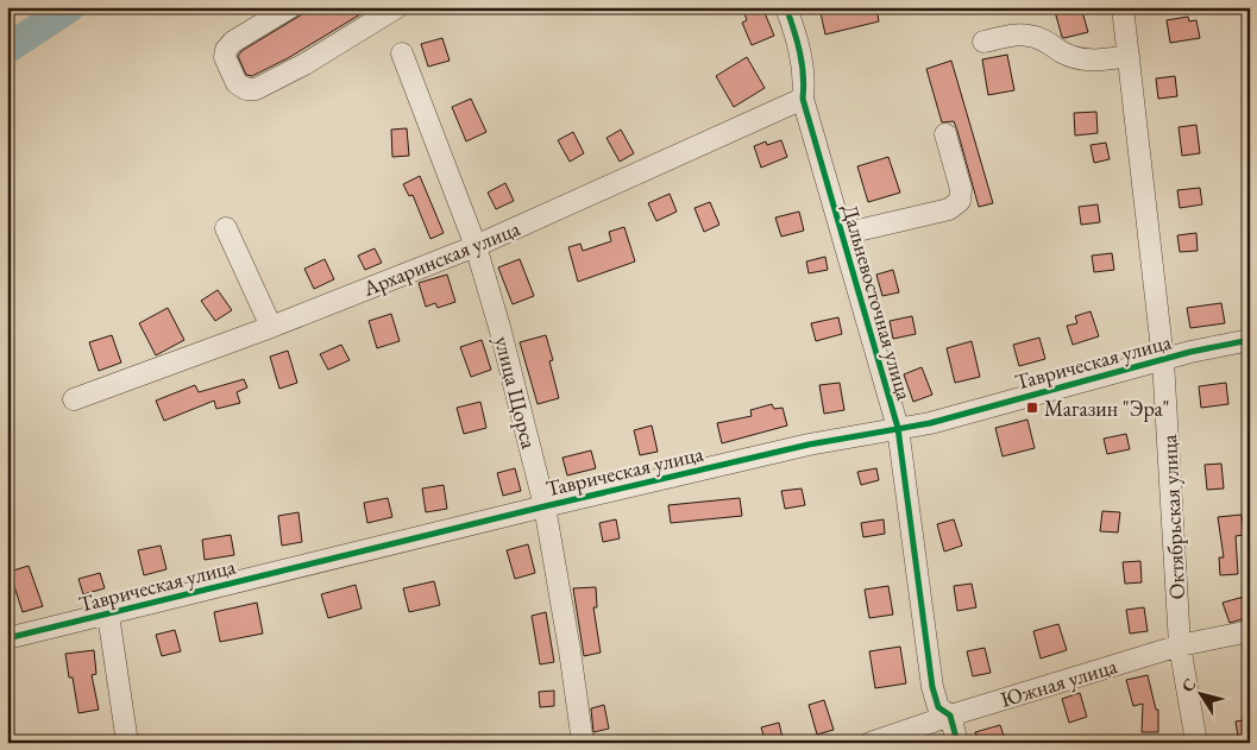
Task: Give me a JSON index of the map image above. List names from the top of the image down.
{
  "streets": {
    "street": [
      "Архаринская улица",
      "Дальневосточная улица",
      "Таврическая улица",
      "улица Щорса",
      "Октябрьская улица",
      "Южная улица"
    ]
  },
  "crossings": [
    ["Архаринская улица", "Дальневосточная улица"],
    ["Архаринская улица", "улица Щорса"],
    ["Дальневосточная улица", "Таврическая улица"],
    ["Дальневосточная улица", "Южная улица"],
    ["Таврическая улица", "улица Щорса"],
    ["Таврическая улица", "Октябрьская улица"],
    ["Октябрьская улица", "Южная улица"]
  ],
  "places": {
    "transit": ["Магазин \"Эра\""]
  },
  "north": "top left"
}
